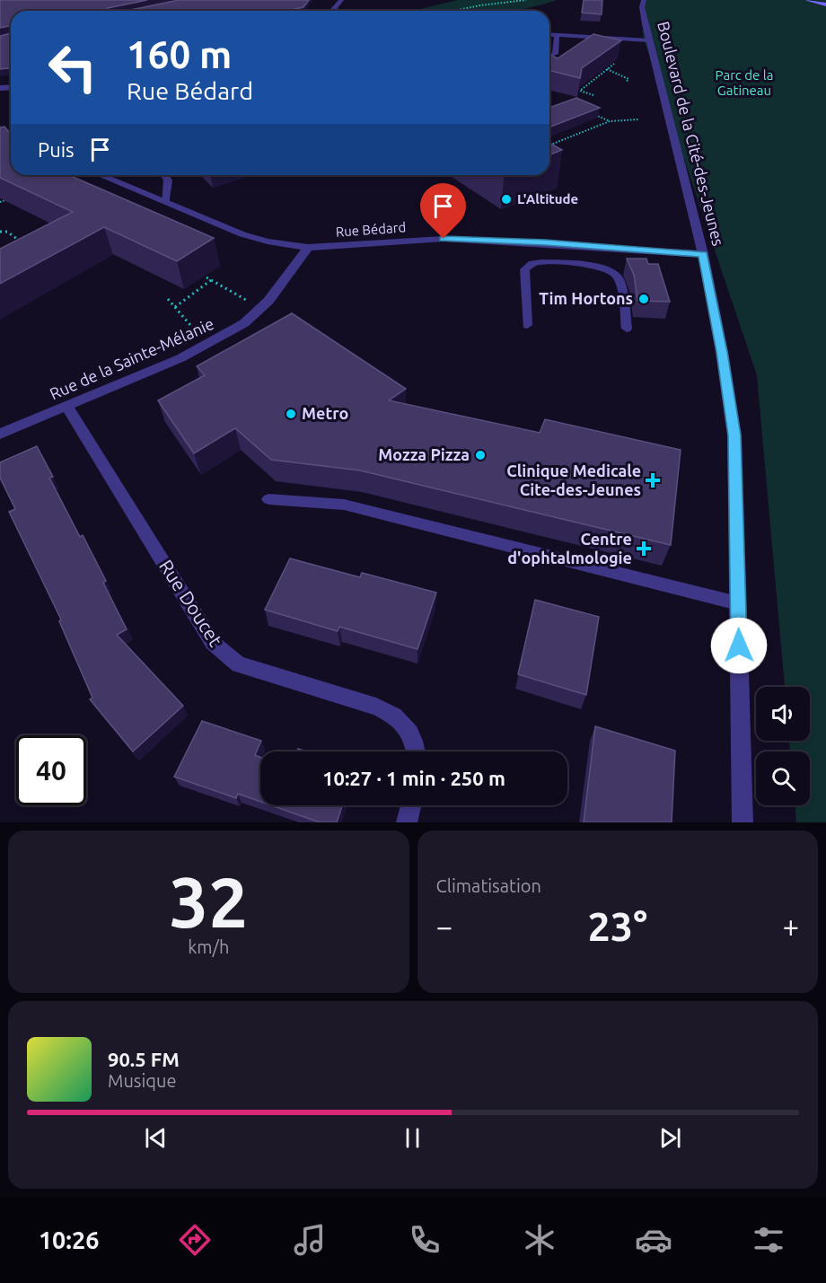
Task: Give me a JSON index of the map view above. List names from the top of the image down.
{
  "streets": {
    "street": [
      "Boulevard de la Cité-des-Jeunes",
      "Rue Bédard",
      "Rue de la Sainte-Mélanie",
      "Rue Doucet"
    ]
  },
  "crossings": [
    ["Boulevard de la Cité-des-Jeunes", "Rue Bédard"],
    ["Rue Bédard", "Rue de la Sainte-Mélanie"],
    ["Rue de la Sainte-Mélanie", "Rue Doucet"]
  ],
  "parks": ["Parc de la Gatineau"],
  "places": {
    "other": [
      "L'Altitude",
      "Tim Hortons",
      "Metro",
      "Mozza Pizza"
    ],
    "health": ["Clinique Medicale Cite-des-Jeunes", "Centre d'ophtalmologie"]
  },
  "page": {
    "turn": ["160 m", "Rue Bédard"],
    "then": "Puis",
    "limit": "40",
    "trip": "10:27 · 1 min · 250 m",
    "tile": [
      ["32", "km/h"],
      "Climatisation"
    ],
    "heat": ["−", "23°", "+"],
    "song": ["90.5 FM", "Musique"],
    "tabs": "10:26"
  }
}
